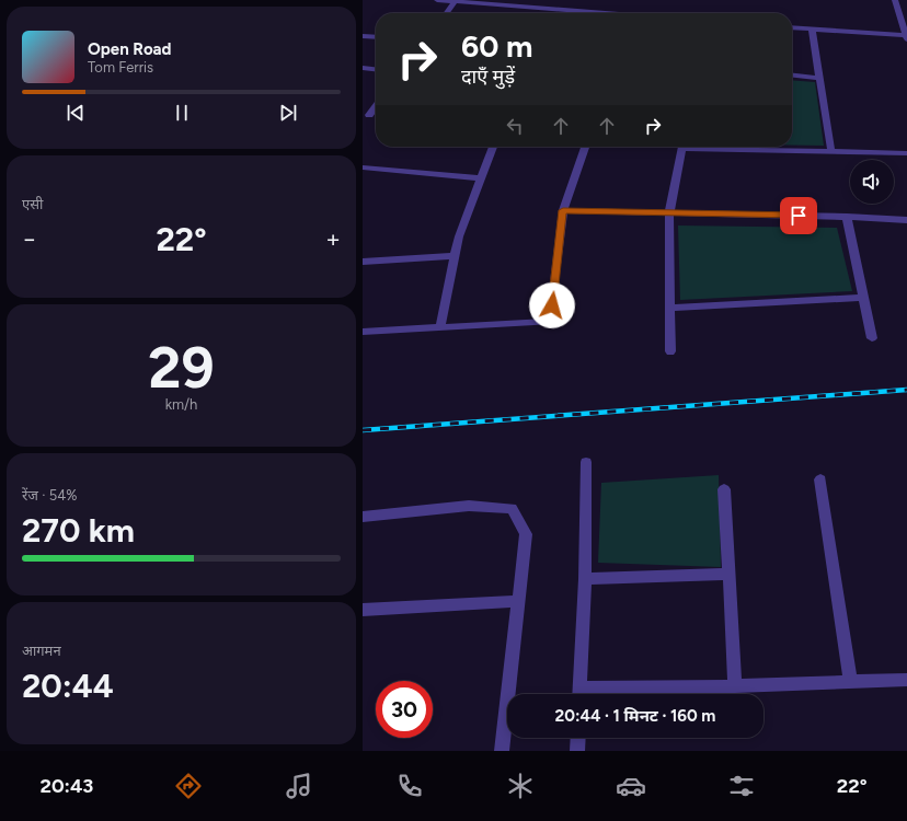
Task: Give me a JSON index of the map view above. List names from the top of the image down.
{
  "page": {
    "turn": ["60 m", "दाएँ मुड़ें"],
    "song": ["Open Road", "Tom Ferris"],
    "tile": [
      "एसी",
      ["29", "km/h"],
      ["रेंज · 54%", "270 km"],
      ["आगमन", "20:44"]
    ],
    "heat": ["−", "22°", "+"],
    "limit": "30",
    "trip": "20:44 · 1 मिनट · 160 m",
    "tabs": ["20:43", "22°"]
  }
}
